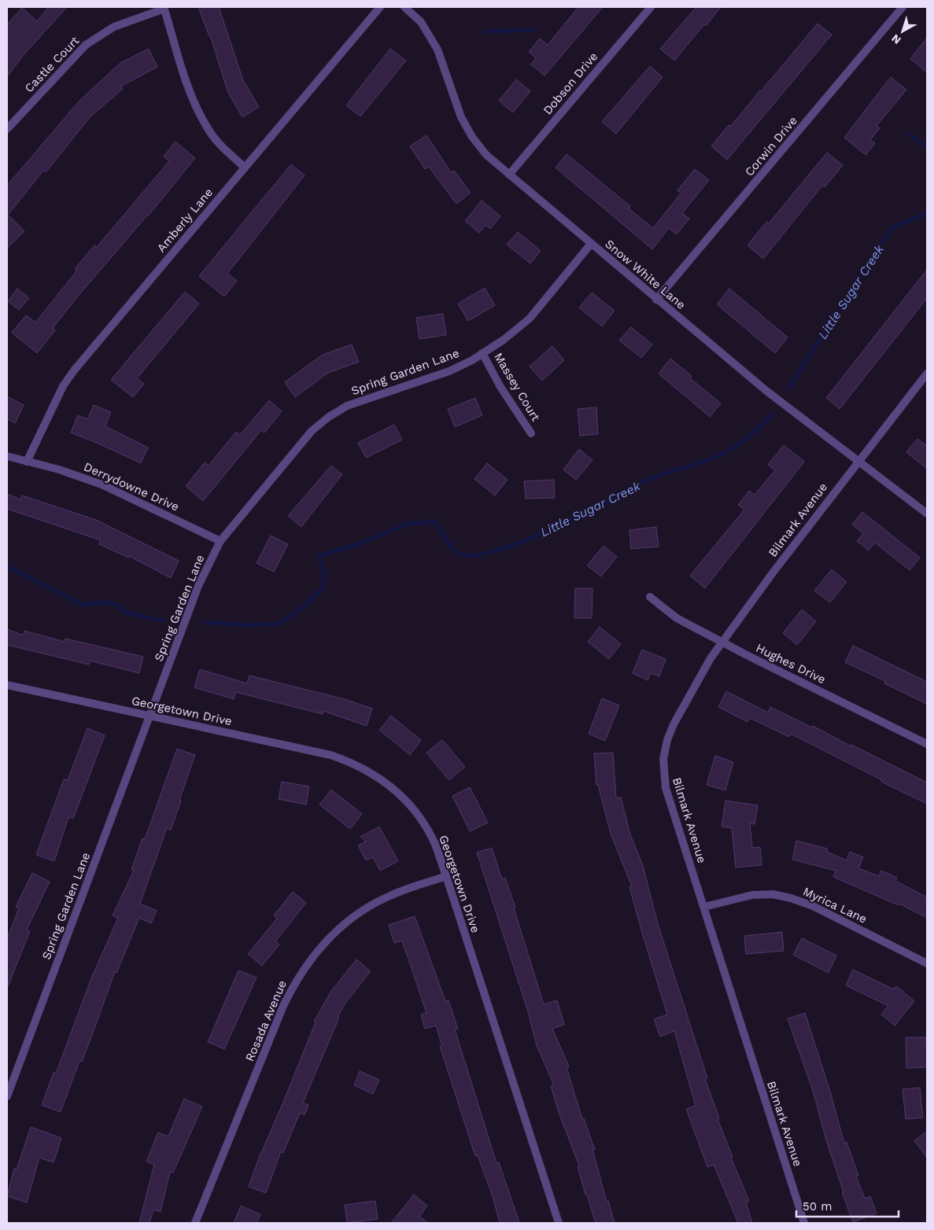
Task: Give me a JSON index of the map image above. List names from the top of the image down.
{
  "streets": {
    "street": [
      "Castle Court",
      "Dobson Drive",
      "Corwin Drive",
      "Amberly Lane",
      "Snow White Lane",
      "Spring Garden Lane",
      "Massey Court",
      "Derrydowne Drive",
      "Bilmark Avenue",
      "Hughes Drive",
      "Georgetown Drive",
      "Myrica Lane",
      "Rosada Avenue"
    ]
  },
  "crossings": [
    ["Dobson Drive", "Snow White Lane"],
    ["Corwin Drive", "Snow White Lane"],
    ["Amberly Lane", "Derrydowne Drive"],
    ["Snow White Lane", "Spring Garden Lane"],
    ["Snow White Lane", "Bilmark Avenue"],
    ["Spring Garden Lane", "Massey Court"],
    ["Spring Garden Lane", "Derrydowne Drive"],
    ["Spring Garden Lane", "Georgetown Drive"],
    ["Bilmark Avenue", "Hughes Drive"],
    ["Bilmark Avenue", "Myrica Lane"],
    ["Georgetown Drive", "Rosada Avenue"]
  ],
  "water": ["Little Sugar Creek"],
  "scale_bar": "50 m",
  "north": "bottom left"
}
